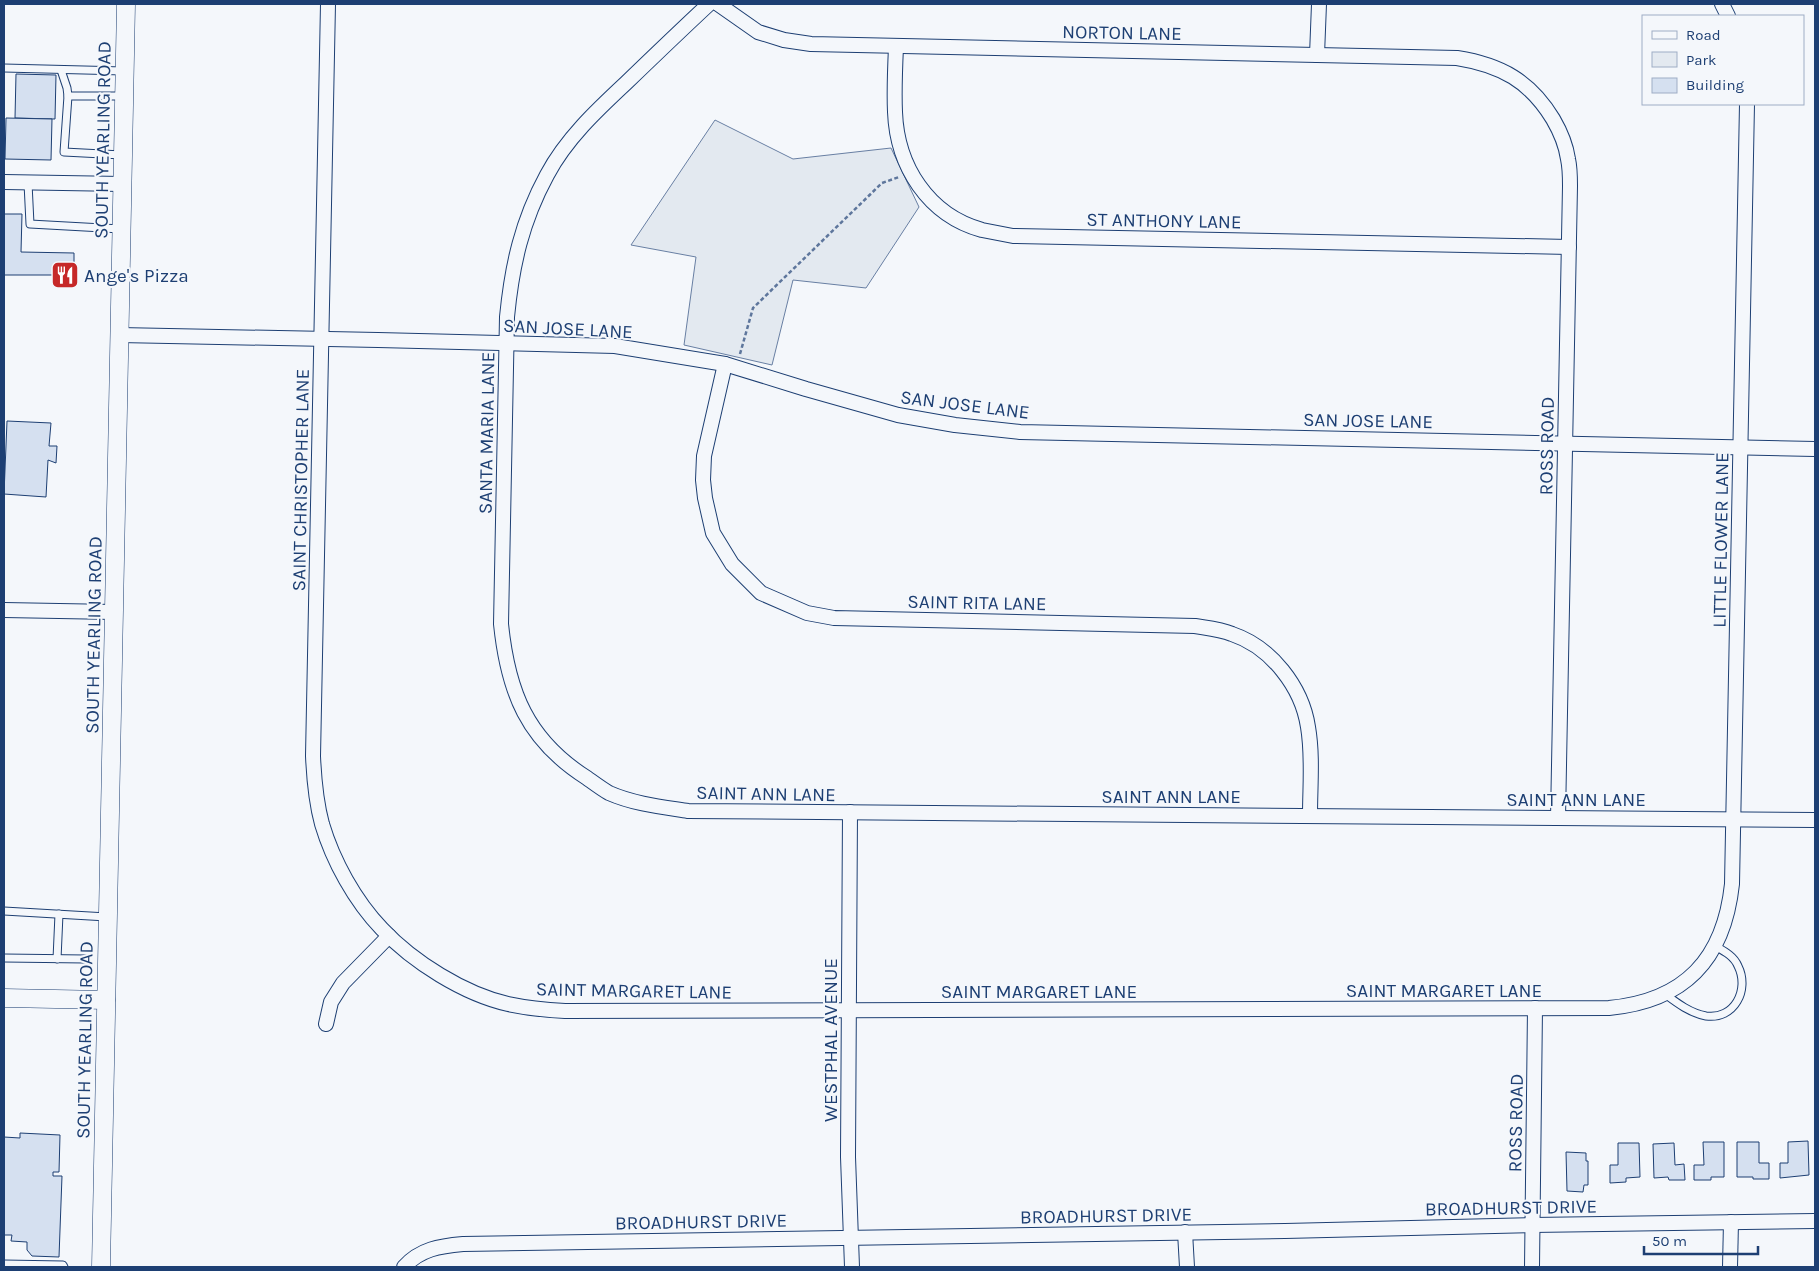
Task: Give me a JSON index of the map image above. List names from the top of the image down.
{
  "streets": {
    "street": [
      "NORTON LANE",
      "SOUTH YEARLING ROAD",
      "ST ANTHONY LANE",
      "SAN JOSE LANE",
      "SANTA MARIA LANE",
      "ROSS ROAD",
      "SAINT CHRISTOPHER LANE",
      "LITTLE FLOWER LANE",
      "SAINT RITA LANE",
      "SAINT ANN LANE",
      "SAINT MARGARET LANE",
      "WESTPHAL AVENUE",
      "BROADHURST DRIVE"
    ]
  },
  "crossings": [
    ["NORTON LANE", "ST ANTHONY LANE"],
    ["NORTON LANE", "ROSS ROAD"],
    ["SOUTH YEARLING ROAD", "SAN JOSE LANE"],
    ["ST ANTHONY LANE", "ROSS ROAD"],
    ["SAN JOSE LANE", "SANTA MARIA LANE"],
    ["SAN JOSE LANE", "ROSS ROAD"],
    ["SAN JOSE LANE", "SAINT CHRISTOPHER LANE"],
    ["SAN JOSE LANE", "LITTLE FLOWER LANE"],
    ["SAN JOSE LANE", "SAINT RITA LANE"],
    ["SANTA MARIA LANE", "SAINT ANN LANE"],
    ["ROSS ROAD", "SAINT ANN LANE"],
    ["ROSS ROAD", "SAINT MARGARET LANE"],
    ["ROSS ROAD", "BROADHURST DRIVE"],
    ["SAINT CHRISTOPHER LANE", "SAINT MARGARET LANE"],
    ["LITTLE FLOWER LANE", "SAINT ANN LANE"],
    ["LITTLE FLOWER LANE", "SAINT MARGARET LANE"],
    ["SAINT RITA LANE", "SAINT ANN LANE"],
    ["SAINT ANN LANE", "WESTPHAL AVENUE"],
    ["SAINT MARGARET LANE", "WESTPHAL AVENUE"],
    ["WESTPHAL AVENUE", "BROADHURST DRIVE"]
  ],
  "places": {
    "restaurant": ["Ange's Pizza"]
  },
  "legend": ["Road", "Park", "Building"],
  "scale_bar": "50 m"
}
